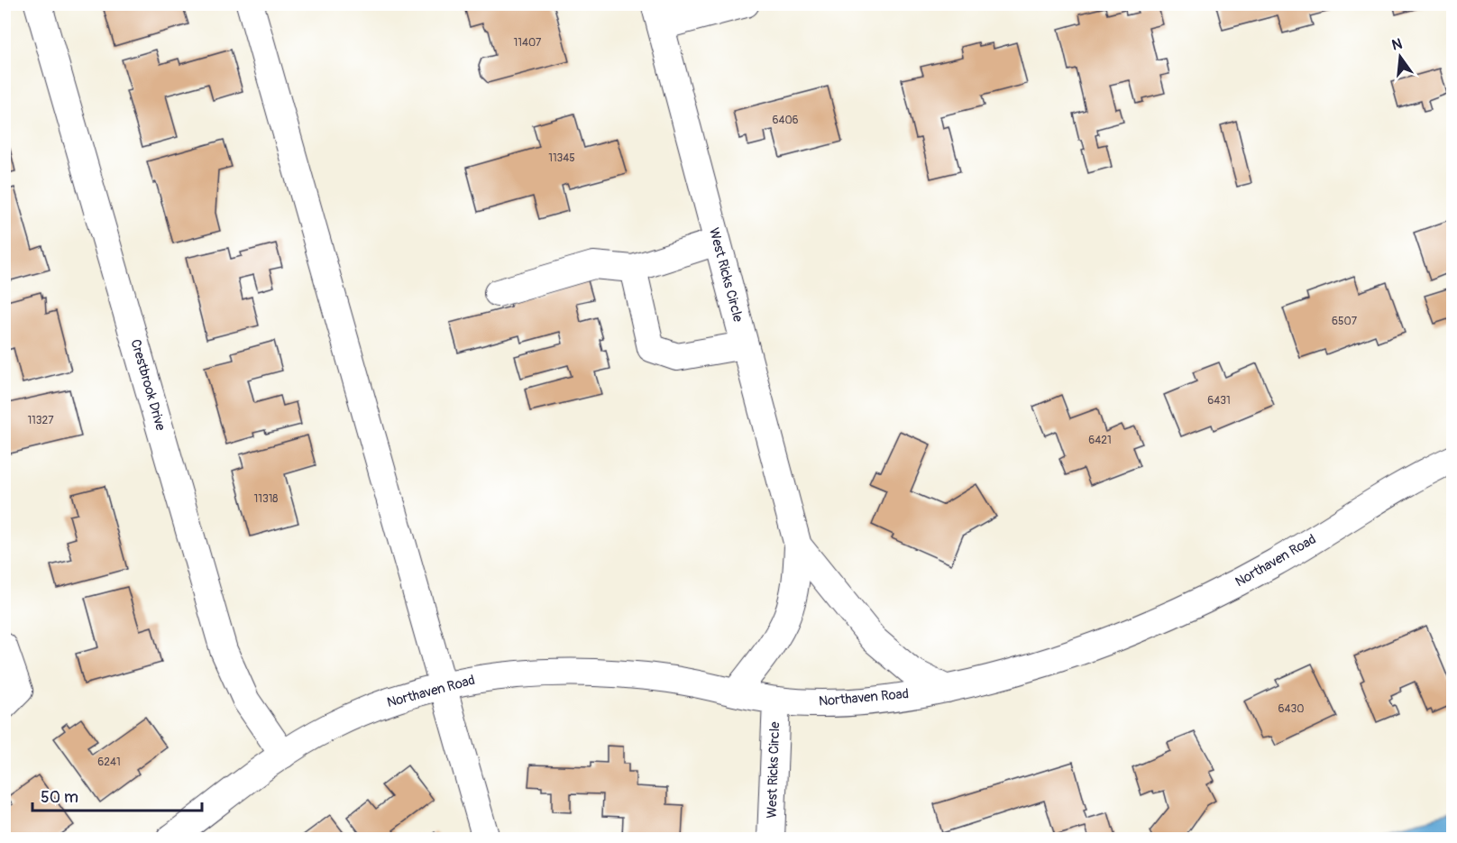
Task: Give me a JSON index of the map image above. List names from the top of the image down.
{
  "streets": {
    "street": ["West Ricks Circle", "Crestbrook Drive", "Northaven Road"]
  },
  "crossings": [
    ["West Ricks Circle", "Northaven Road"],
    ["Crestbrook Drive", "Northaven Road"]
  ],
  "house_numbers": [
    "11407",
    "6406",
    "11345",
    "6507",
    "6431",
    "11327",
    "6421",
    "11318",
    "6430",
    "6241"
  ],
  "scale_bar": "50 m",
  "north": "top"
}
